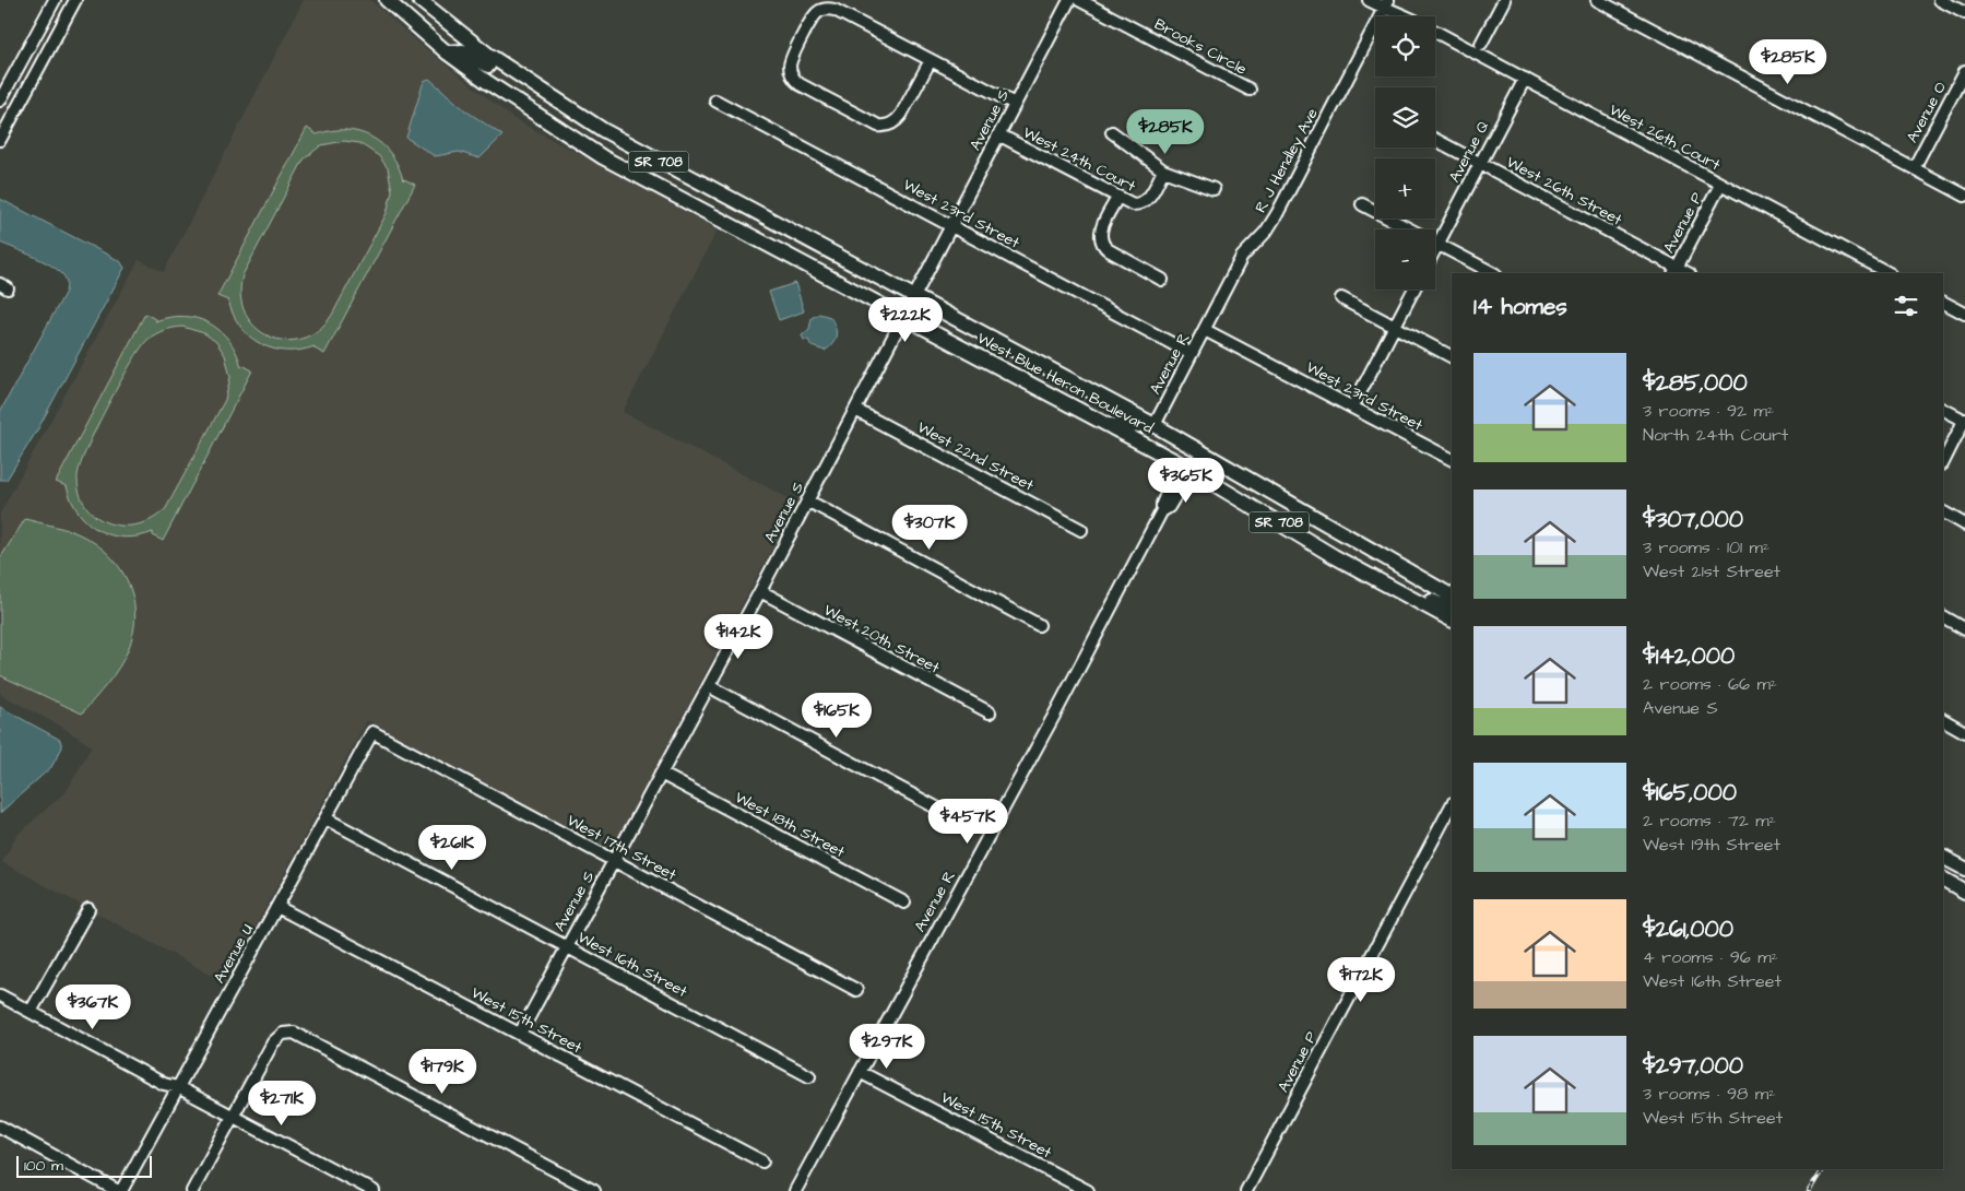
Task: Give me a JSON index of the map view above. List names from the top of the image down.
{
  "streets": {
    "main road": ["SR 708", "West Blue Heron Boulevard"],
    "street": [
      "Brooks Circle",
      "Avenue O",
      "Avenue S",
      "West 26th Court",
      "Avenue Q",
      "West 24th Court",
      "R J Hendley Ave",
      "West 26th Street",
      "West 23rd Street",
      "Avenue P",
      "Avenue R",
      "West 22nd Street",
      "West 20th Street",
      "West 18th Street",
      "West 17th Street",
      "Avenue U",
      "West 16th Street",
      "West 15th Street"
    ]
  },
  "crossings": [
    ["Avenue S", "West 24th Court"],
    ["Avenue S", "West 23rd Street"],
    ["Avenue S", "West Blue Heron Boulevard"],
    ["Avenue S", "West 22nd Street"],
    ["Avenue S", "West 20th Street"],
    ["Avenue S", "West 18th Street"],
    ["Avenue S", "West 17th Street"],
    ["Avenue S", "West 16th Street"],
    ["Avenue S", "West 15th Street"],
    ["West 26th Court", "Avenue Q"],
    ["West 26th Court", "R J Hendley Ave"],
    ["West 26th Court", "Avenue P"],
    ["Avenue Q", "West 26th Street"],
    ["R J Hendley Ave", "West 23rd Street"],
    ["R J Hendley Ave", "Avenue R"],
    ["West 26th Street", "Avenue P"],
    ["West 23rd Street", "Avenue R"],
    ["Avenue R", "West Blue Heron Boulevard"],
    ["Avenue R", "West 15th Street"],
    ["West 17th Street", "Avenue U"],
    ["Avenue U", "West 16th Street"],
    ["Avenue U", "West 15th Street"]
  ],
  "scale_bar": "100 m",
  "page": {
    "map_buttons": ["+", "−"],
    "price": [
      "$285K",
      "$285K",
      "$222K",
      "$365K",
      "$307K",
      "$142K",
      "$165K",
      "$457K",
      "$261K",
      "$172K",
      "$367K",
      "$297K",
      "$179K",
      "$271K"
    ],
    "heading": "14 homes",
    "list": [
      {
        "name": "$285,000",
        "note": "3 rooms · 92 m² · North 24th Court"
      },
      {
        "name": "$307,000",
        "note": "3 rooms · 101 m² · West 21st Street"
      },
      {
        "name": "$142,000",
        "note": "2 rooms · 66 m² · Avenue S"
      },
      {
        "name": "$165,000",
        "note": "2 rooms · 72 m² · West 19th Street"
      },
      {
        "name": "$261,000",
        "note": "4 rooms · 96 m² · West 16th Street"
      },
      {
        "name": "$297,000",
        "note": "3 rooms · 98 m² · West 15th Street"
      }
    ],
    "scale": "100 m"
  }
}
